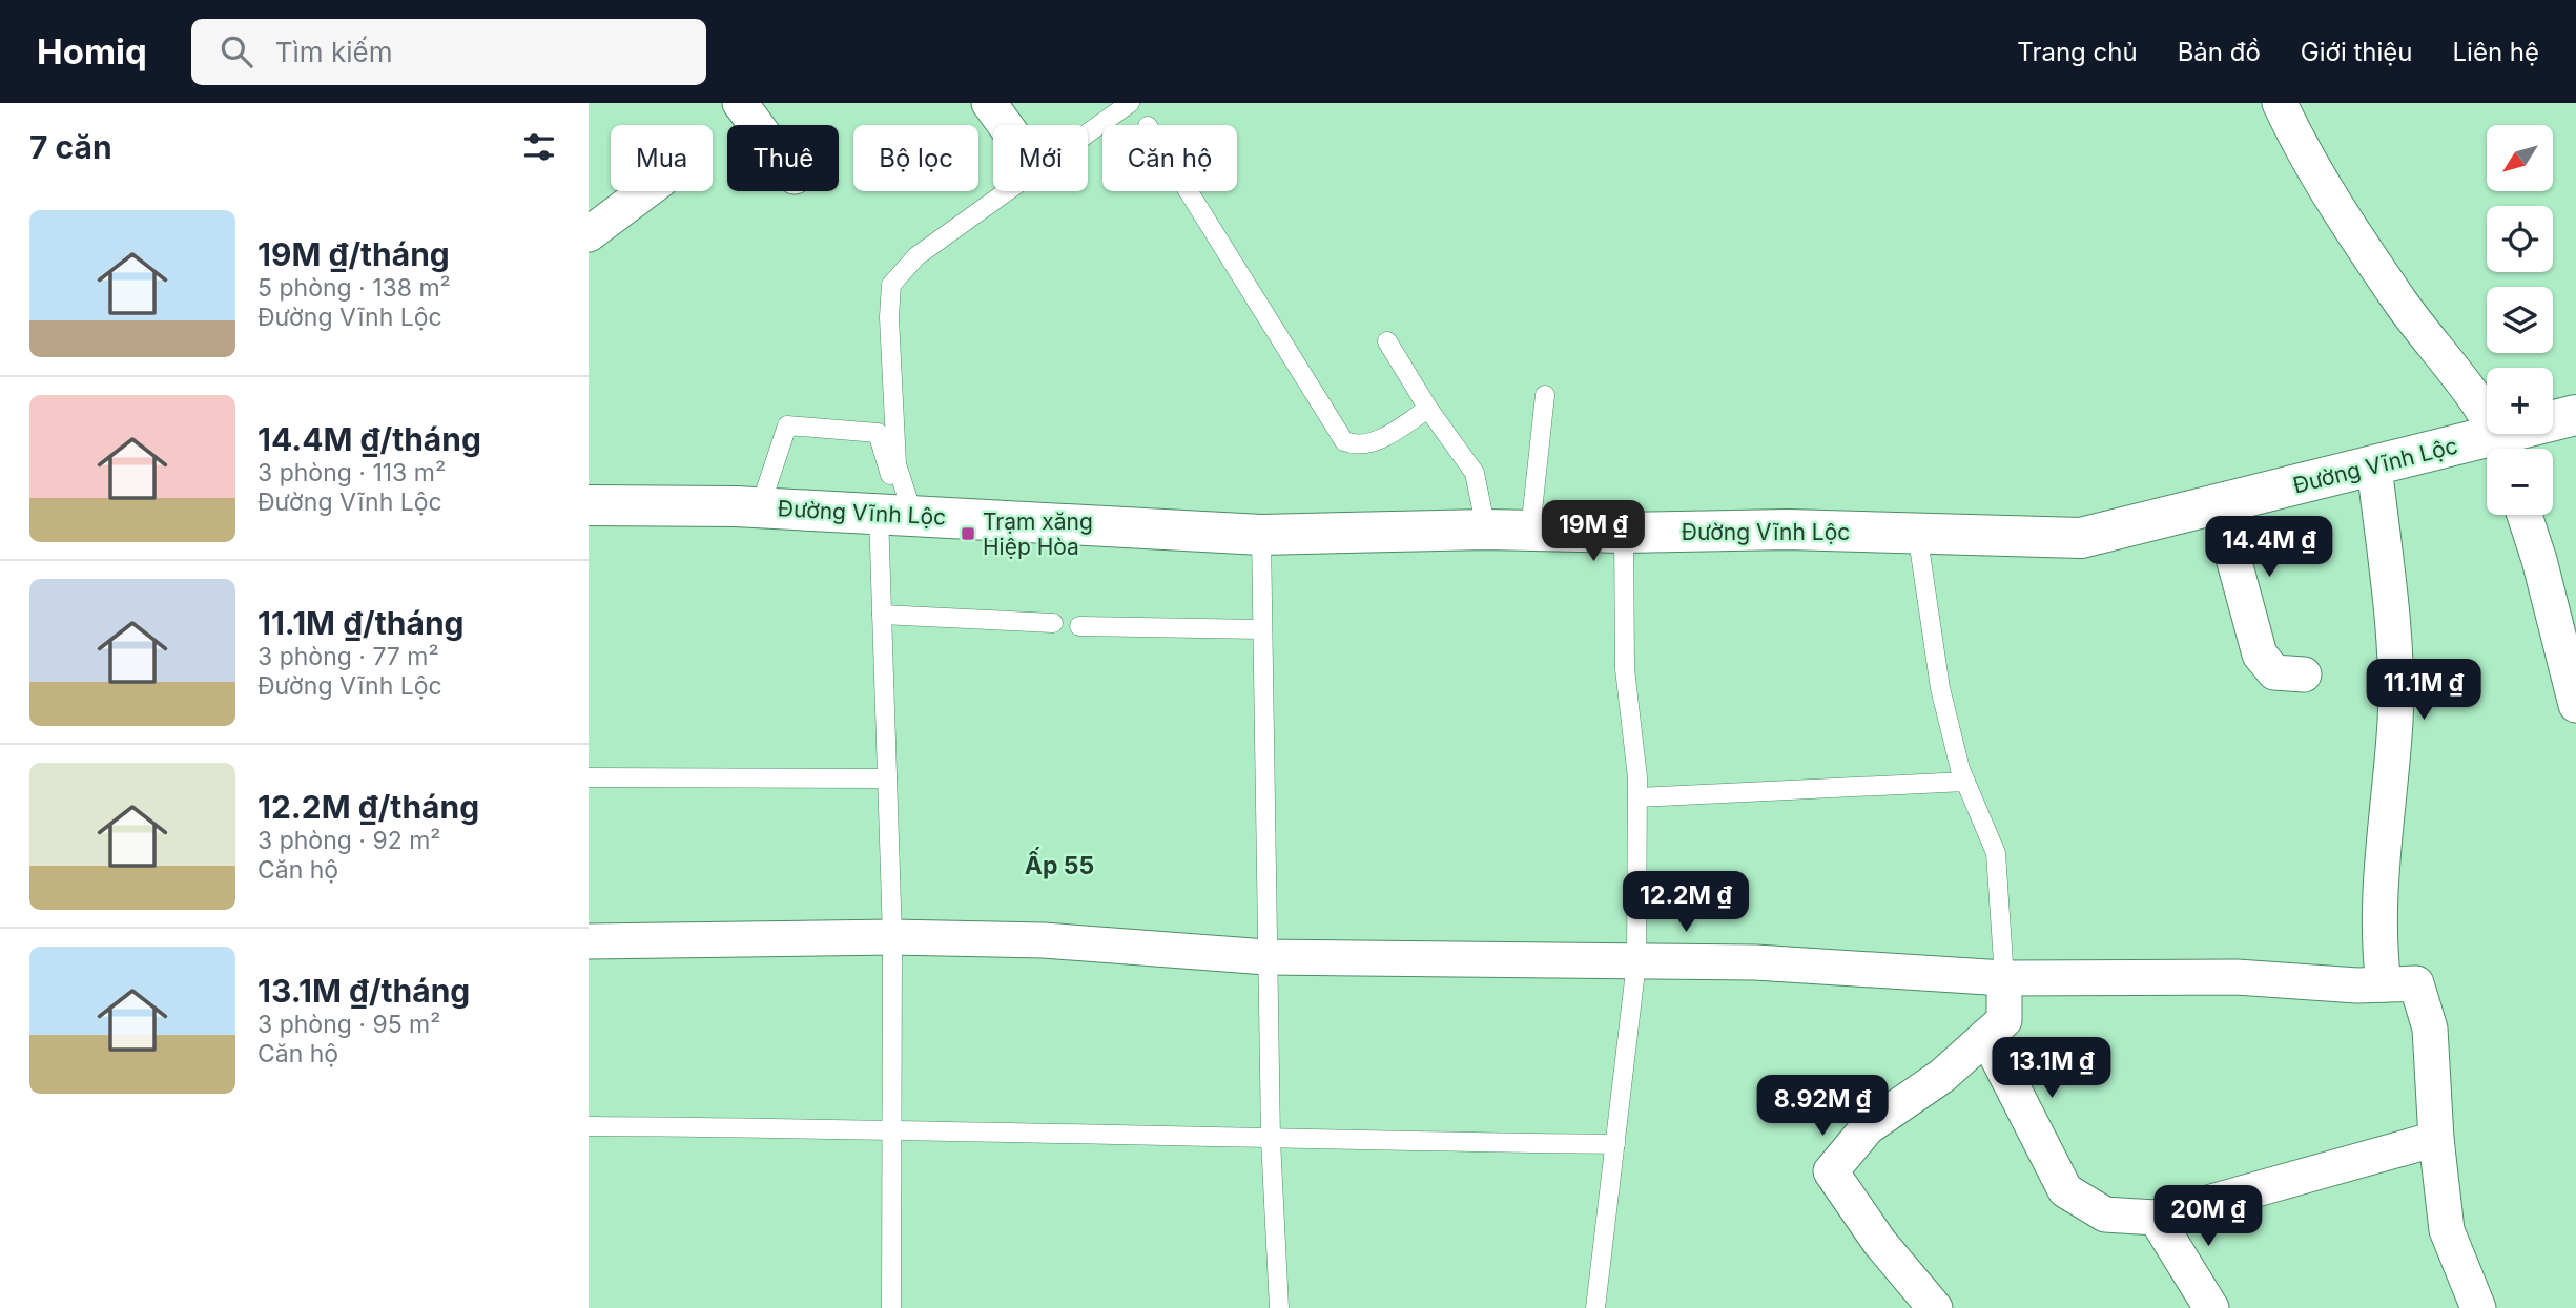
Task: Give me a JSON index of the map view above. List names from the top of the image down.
{
  "streets": {
    "main road": ["Đường Vĩnh Lộc"]
  },
  "districts": ["Ấp 55"],
  "places": {
    "transit": ["Trạm xăng Hiệp Hòa"]
  },
  "north": "bottom left",
  "page": {
    "header": "Homiq",
    "search": "Tìm kiếm",
    "nav": [
      "Trang chủ",
      "Bản đồ",
      "Giới thiệu",
      "Liên hệ"
    ],
    "heading": "7 căn",
    "map_buttons": ["+", "−"],
    "chip": [
      "Mua",
      "Thuê",
      "Bộ lọc",
      "Mới",
      "Căn hộ"
    ],
    "list": [
      {
        "name": "19M ₫/tháng",
        "note": "5 phòng · 138 m² · Đường Vĩnh Lộc"
      },
      {
        "name": "14.4M ₫/tháng",
        "note": "3 phòng · 113 m² · Đường Vĩnh Lộc"
      },
      {
        "name": "11.1M ₫/tháng",
        "note": "3 phòng · 77 m² · Đường Vĩnh Lộc"
      },
      {
        "name": "12.2M ₫/tháng",
        "note": "3 phòng · 92 m² · Căn hộ"
      },
      {
        "name": "13.1M ₫/tháng",
        "note": "3 phòng · 95 m² · Căn hộ"
      }
    ],
    "price": [
      "19M ₫",
      "14.4M ₫",
      "11.1M ₫",
      "12.2M ₫",
      "13.1M ₫",
      "8.92M ₫",
      "20M ₫"
    ]
  }
}
